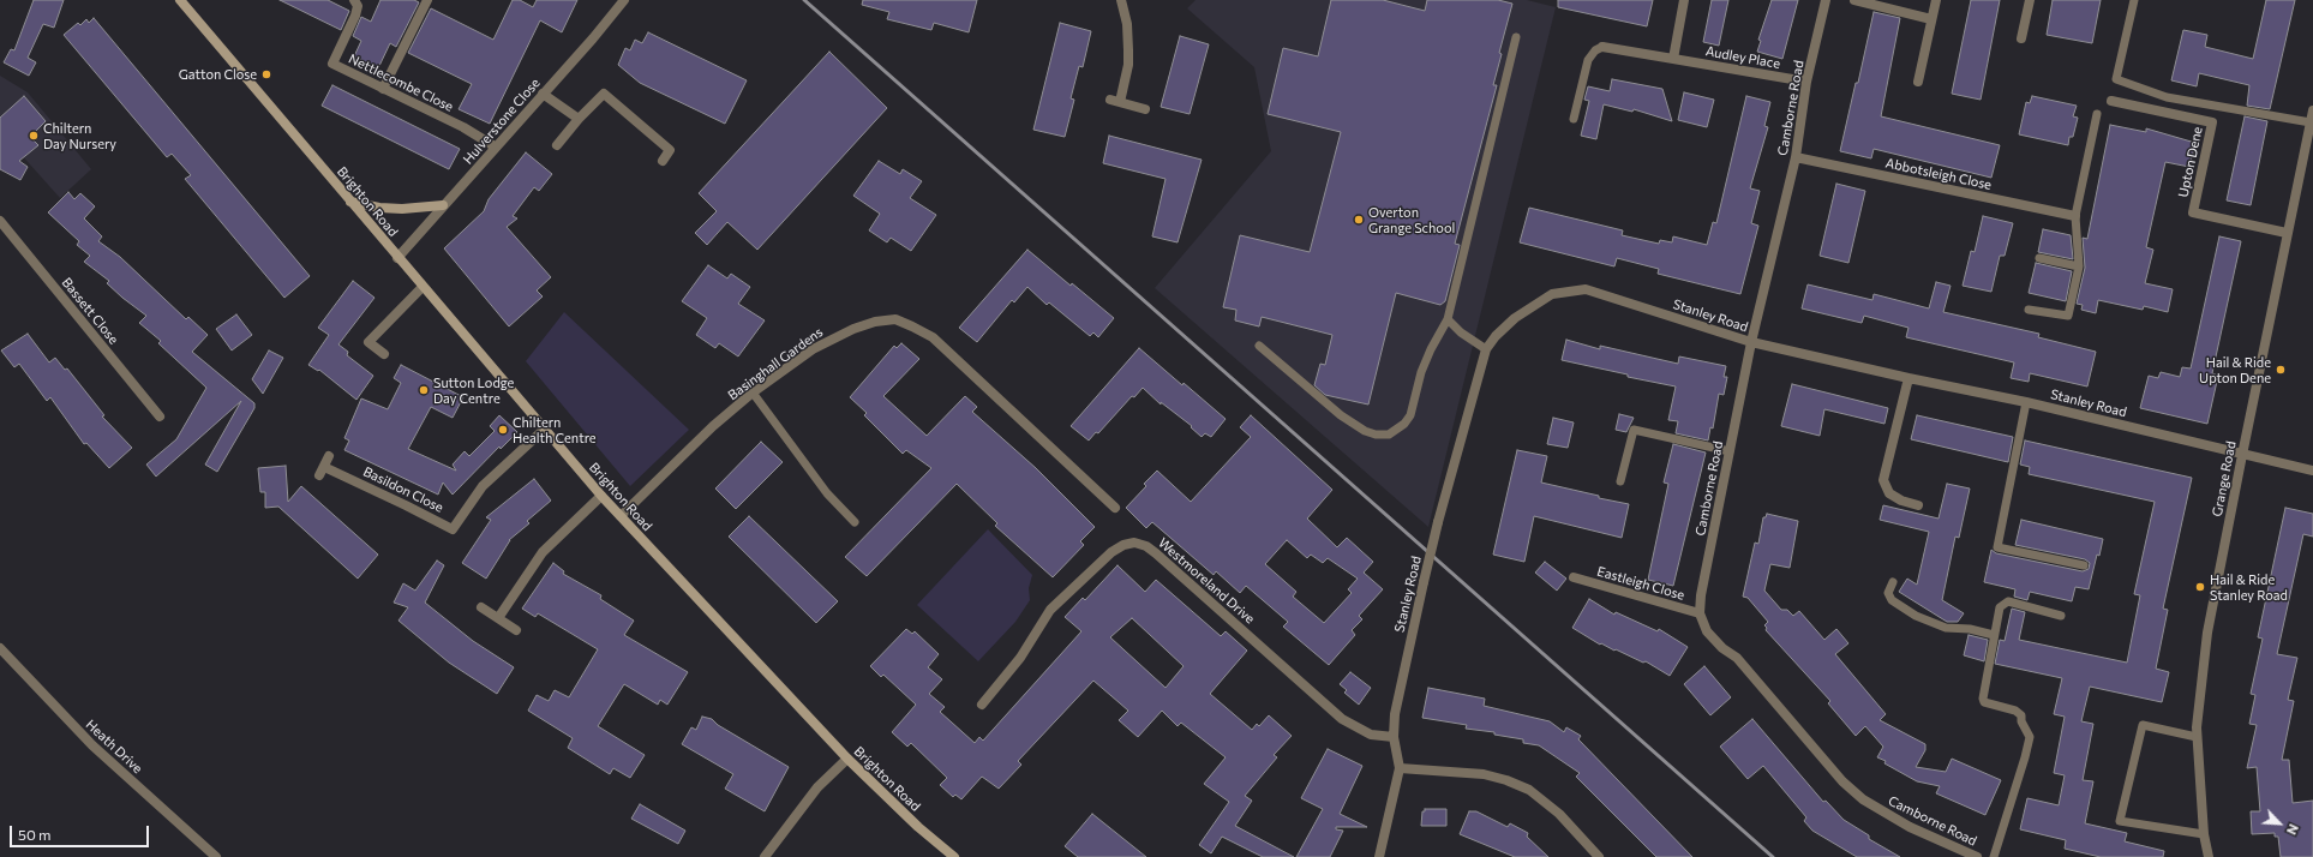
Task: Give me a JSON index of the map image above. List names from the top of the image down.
{
  "streets": {
    "main road": ["Brighton Road"],
    "street": [
      "Audley Place",
      "Nettlecombe Close",
      "Camborne Road",
      "Hulverstone Close",
      "Upton Dene",
      "Abbotsleigh Close",
      "Bassett Close",
      "Stanley Road",
      "Basinghall Gardens",
      "Grange Road",
      "Basildon Close",
      "Westmoreland Drive",
      "Eastleigh Close",
      "Heath Drive"
    ]
  },
  "crossings": [
    ["Audley Place", "Camborne Road"],
    ["Nettlecombe Close", "Hulverstone Close"],
    ["Camborne Road", "Abbotsleigh Close"],
    ["Camborne Road", "Stanley Road"],
    ["Camborne Road", "Eastleigh Close"],
    ["Hulverstone Close", "Brighton Road"],
    ["Upton Dene", "Grange Road"],
    ["Brighton Road", "Basinghall Gardens"],
    ["Brighton Road", "Basildon Close"],
    ["Stanley Road", "Grange Road"],
    ["Stanley Road", "Westmoreland Drive"]
  ],
  "places": [
    "Gatton Close",
    "Chiltern Day Nursery",
    "Overton Grange School",
    "Hail & Ride Upton Dene",
    "Sutton Lodge Day Centre",
    "Chiltern Health Centre",
    "Hail & Ride Stanley Road"
  ],
  "scale_bar": "50 m",
  "north": "bottom right"
}
